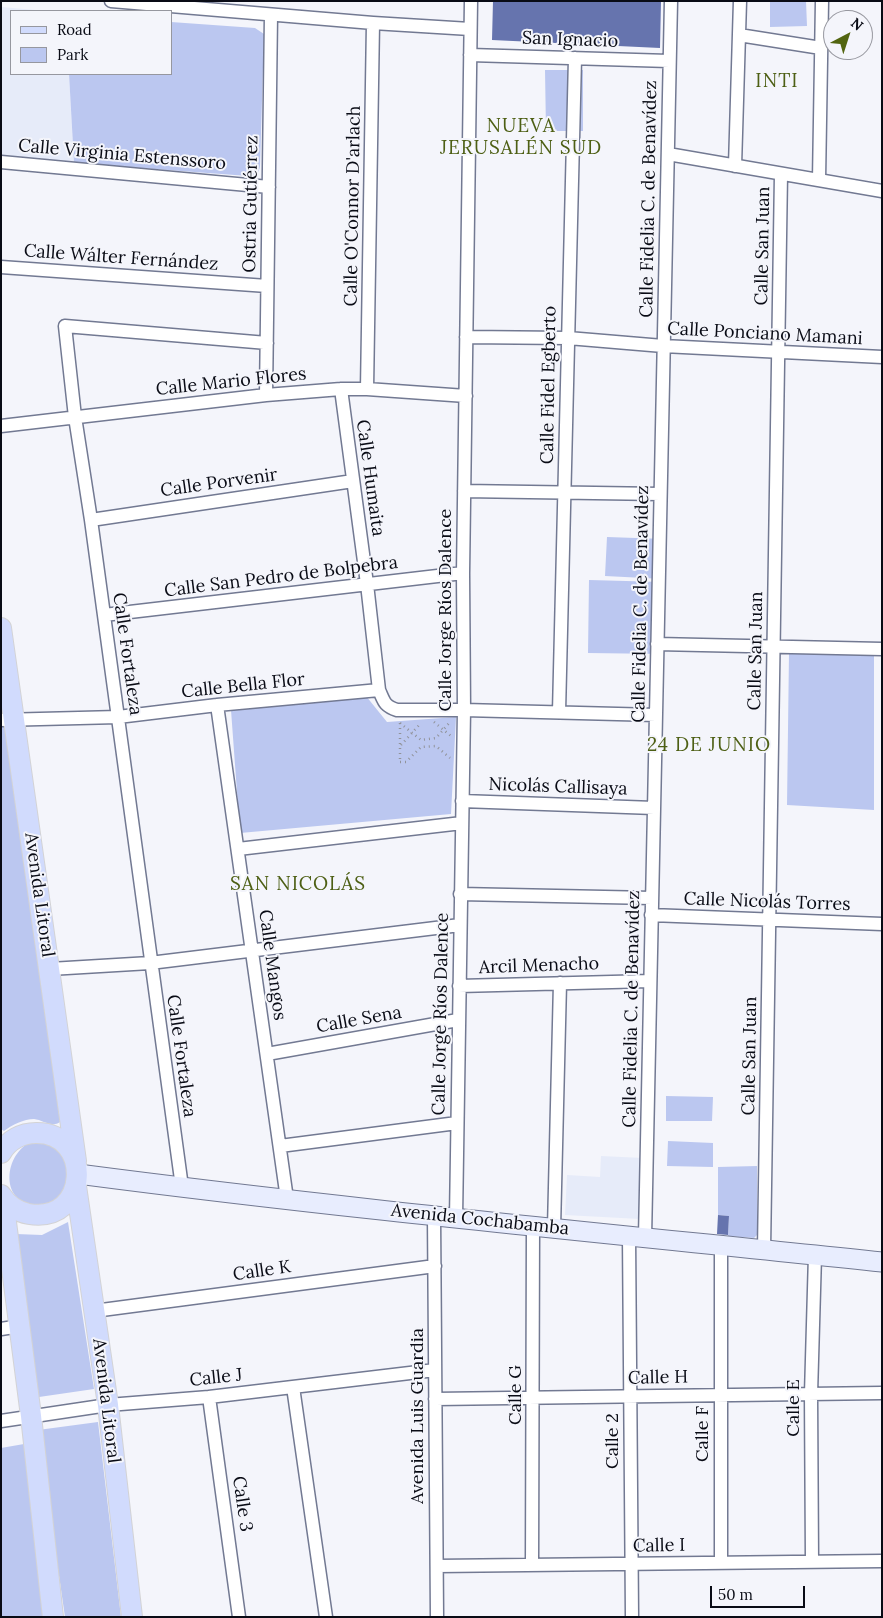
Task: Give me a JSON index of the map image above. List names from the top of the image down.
{
  "streets": {
    "main road": ["Avenida Litoral", "Avenida Cochabamba"],
    "street": [
      "San Ignacio",
      "Calle Virginia Estenssoro",
      "Calle Fidelia C. de Benavídez",
      "Ostria Gutiérrez",
      "Calle O'Connor D'arlach",
      "Calle San Juan",
      "Calle Wálter Fernández",
      "Calle Ponciano Mamani",
      "Calle Mario Flores",
      "Calle Fidel Egberto",
      "Calle Humaita",
      "Calle Porvenir",
      "Calle San Pedro de Bolpebra",
      "Calle Jorge Ríos Dalence",
      "Calle Fortaleza",
      "Calle Bella Flor",
      "Nicolás Callisaya",
      "Calle Nicolás Torres",
      "Calle Mangos",
      "Arcil Menacho",
      "Calle Sena",
      "Calle K",
      "Calle J",
      "Calle H",
      "Calle G",
      "Calle E",
      "Avenida Luis Guardia",
      "Calle F",
      "Calle 2",
      "Calle 3",
      "Calle I"
    ]
  },
  "crossings": [
    ["San Ignacio", "Calle Fidelia C. de Benavídez"],
    ["San Ignacio", "Calle Fidel Egberto"],
    ["San Ignacio", "Calle Jorge Ríos Dalence"],
    ["Calle Virginia Estenssoro", "Ostria Gutiérrez"],
    ["Calle Fidelia C. de Benavídez", "Calle Ponciano Mamani"],
    ["Calle Fidelia C. de Benavídez", "Nicolás Callisaya"],
    ["Calle Fidelia C. de Benavídez", "Calle Nicolás Torres"],
    ["Calle Fidelia C. de Benavídez", "Arcil Menacho"],
    ["Calle Fidelia C. de Benavídez", "Avenida Cochabamba"],
    ["Calle Fidelia C. de Benavídez", "Calle 2"],
    ["Ostria Gutiérrez", "Calle Wálter Fernández"],
    ["Ostria Gutiérrez", "Calle Mario Flores"],
    ["Ostria Gutiérrez", "Calle Fortaleza"],
    ["Calle O'Connor D'arlach", "Calle Mario Flores"],
    ["Calle San Juan", "Calle Ponciano Mamani"],
    ["Calle San Juan", "Calle Nicolás Torres"],
    ["Calle San Juan", "Avenida Cochabamba"],
    ["Calle Ponciano Mamani", "Calle Fidel Egberto"],
    ["Calle Ponciano Mamani", "Calle Jorge Ríos Dalence"],
    ["Calle Mario Flores", "Calle Humaita"],
    ["Calle Mario Flores", "Calle Jorge Ríos Dalence"],
    ["Calle Mario Flores", "Calle Fortaleza"],
    ["Calle Humaita", "Calle Porvenir"],
    ["Calle Humaita", "Calle San Pedro de Bolpebra"],
    ["Calle Humaita", "Calle Bella Flor"],
    ["Calle Porvenir", "Calle Fortaleza"],
    ["Calle San Pedro de Bolpebra", "Calle Jorge Ríos Dalence"],
    ["Calle San Pedro de Bolpebra", "Calle Fortaleza"],
    ["Calle Jorge Ríos Dalence", "Nicolás Callisaya"],
    ["Calle Jorge Ríos Dalence", "Arcil Menacho"],
    ["Calle Jorge Ríos Dalence", "Calle Sena"],
    ["Calle Jorge Ríos Dalence", "Avenida Cochabamba"],
    ["Calle Fortaleza", "Calle Bella Flor"],
    ["Calle Fortaleza", "Avenida Cochabamba"],
    ["Calle Bella Flor", "Avenida Litoral"],
    ["Calle Bella Flor", "Calle Mangos"],
    ["Avenida Litoral", "Avenida Cochabamba"],
    ["Avenida Litoral", "Calle K"],
    ["Avenida Litoral", "Calle J"],
    ["Calle Mangos", "Calle Sena"],
    ["Calle Mangos", "Avenida Cochabamba"],
    ["Avenida Cochabamba", "Calle G"],
    ["Avenida Cochabamba", "Calle E"],
    ["Avenida Cochabamba", "Avenida Luis Guardia"],
    ["Avenida Cochabamba", "Calle F"],
    ["Avenida Cochabamba", "Calle 2"],
    ["Calle K", "Avenida Luis Guardia"],
    ["Calle J", "Avenida Luis Guardia"],
    ["Calle J", "Calle 3"],
    ["Calle H", "Calle G"],
    ["Calle H", "Calle E"],
    ["Calle H", "Avenida Luis Guardia"],
    ["Calle H", "Calle F"],
    ["Calle H", "Calle 2"],
    ["Calle G", "Calle I"],
    ["Calle E", "Calle I"],
    ["Avenida Luis Guardia", "Calle I"],
    ["Calle F", "Calle I"],
    ["Calle 2", "Calle I"]
  ],
  "districts": [
    "INTI",
    "NUEVA JERUSALÉN SUD",
    "24 DE JUNIO",
    "SAN NICOLÁS"
  ],
  "legend": ["Road", "Park"],
  "scale_bar": "50 m",
  "north": "top right"
}
